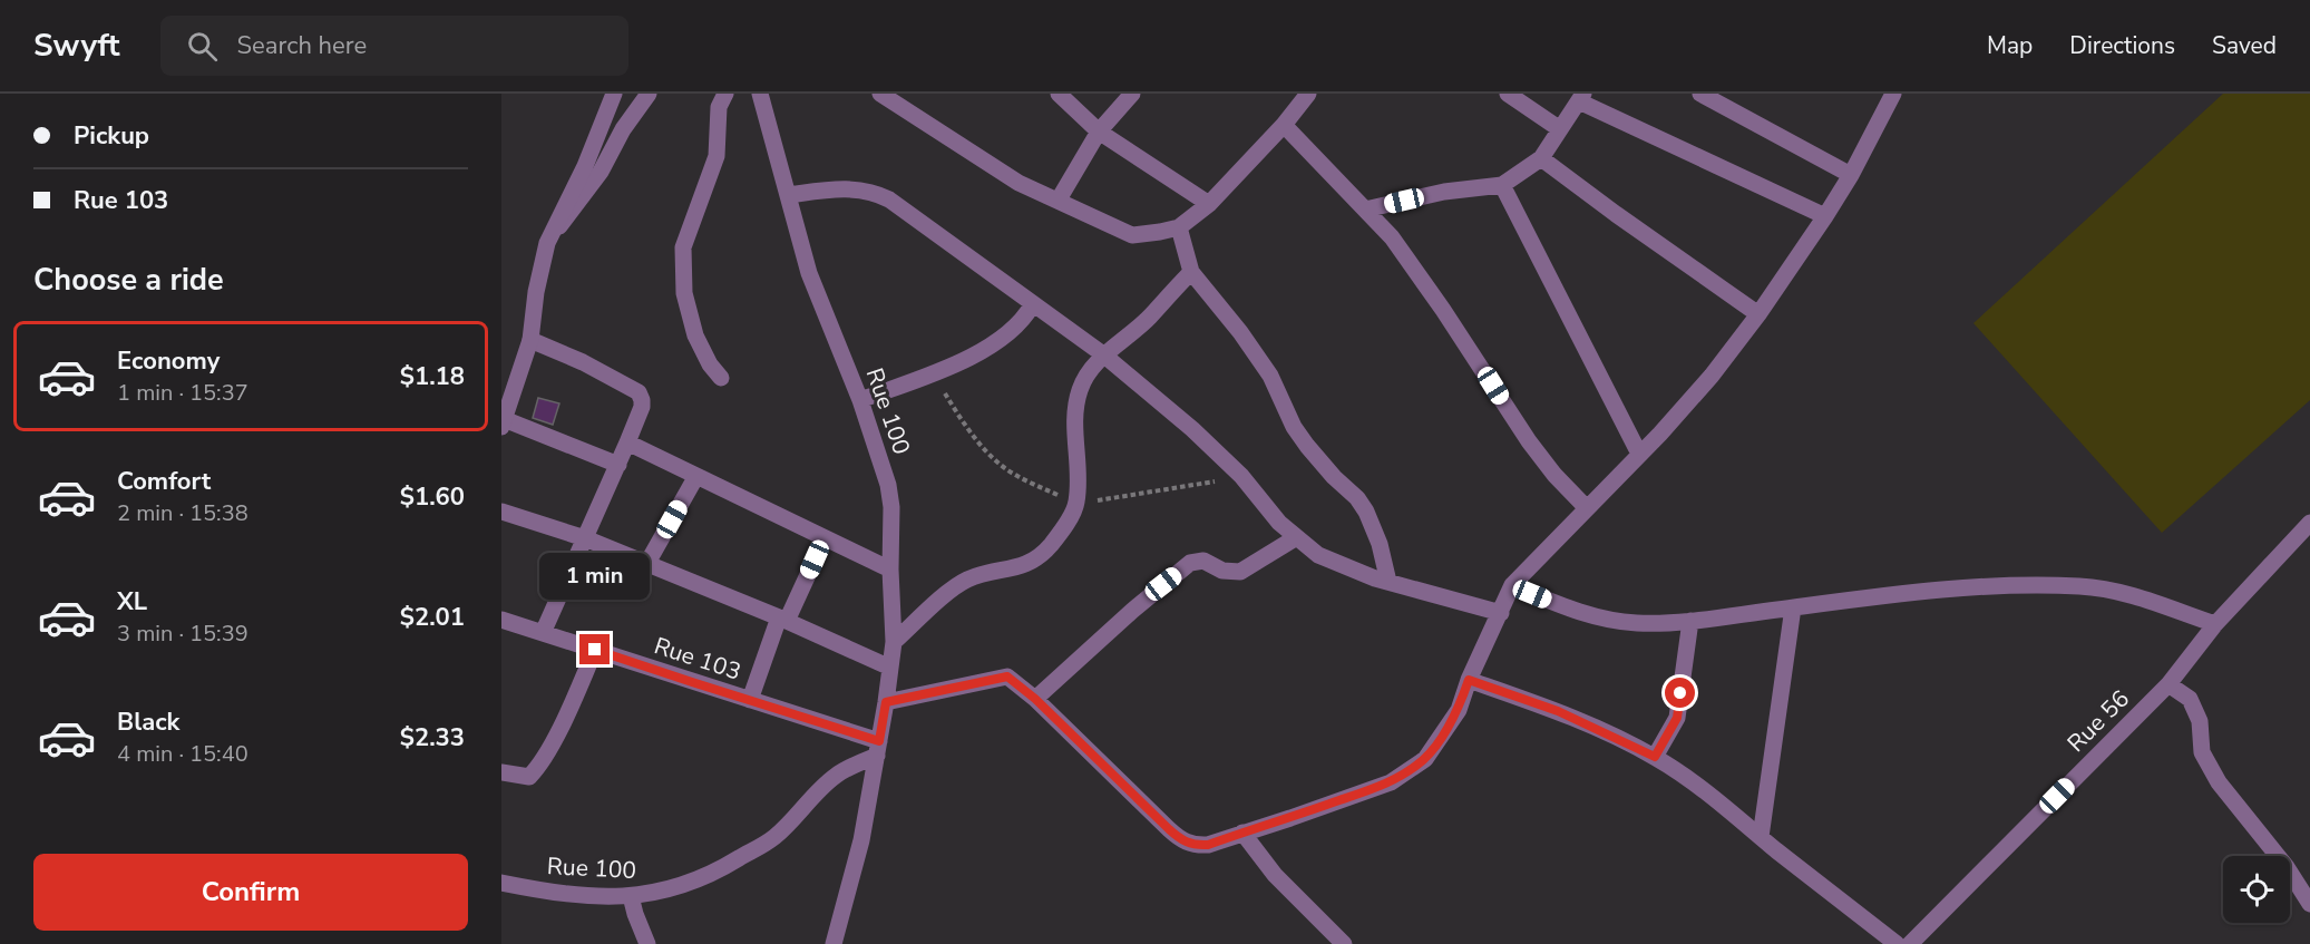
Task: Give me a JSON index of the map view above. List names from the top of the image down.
{
  "streets": {
    "street": ["Rue 100", "Rue 103", "Rue 56"]
  },
  "crossings": [
    ["Rue 100", "Rue 103"]
  ],
  "page": {
    "header": "Swyft",
    "search": "Search here",
    "nav": ["Map", "Directions", "Saved"],
    "banner": ["Pickup", "Rue 103"],
    "heading": "Choose a ride",
    "list": [
      {
        "name": "Economy",
        "note": "1 min · 15:37",
        "value": "$1.18"
      },
      {
        "name": "Comfort",
        "note": "2 min · 15:38",
        "value": "$1.60"
      },
      {
        "name": "XL",
        "note": "3 min · 15:39",
        "value": "$2.01"
      },
      {
        "name": "Black",
        "note": "4 min · 15:40",
        "value": "$2.33"
      }
    ],
    "bubble": "1 min",
    "buttons": "Confirm"
  }
}
